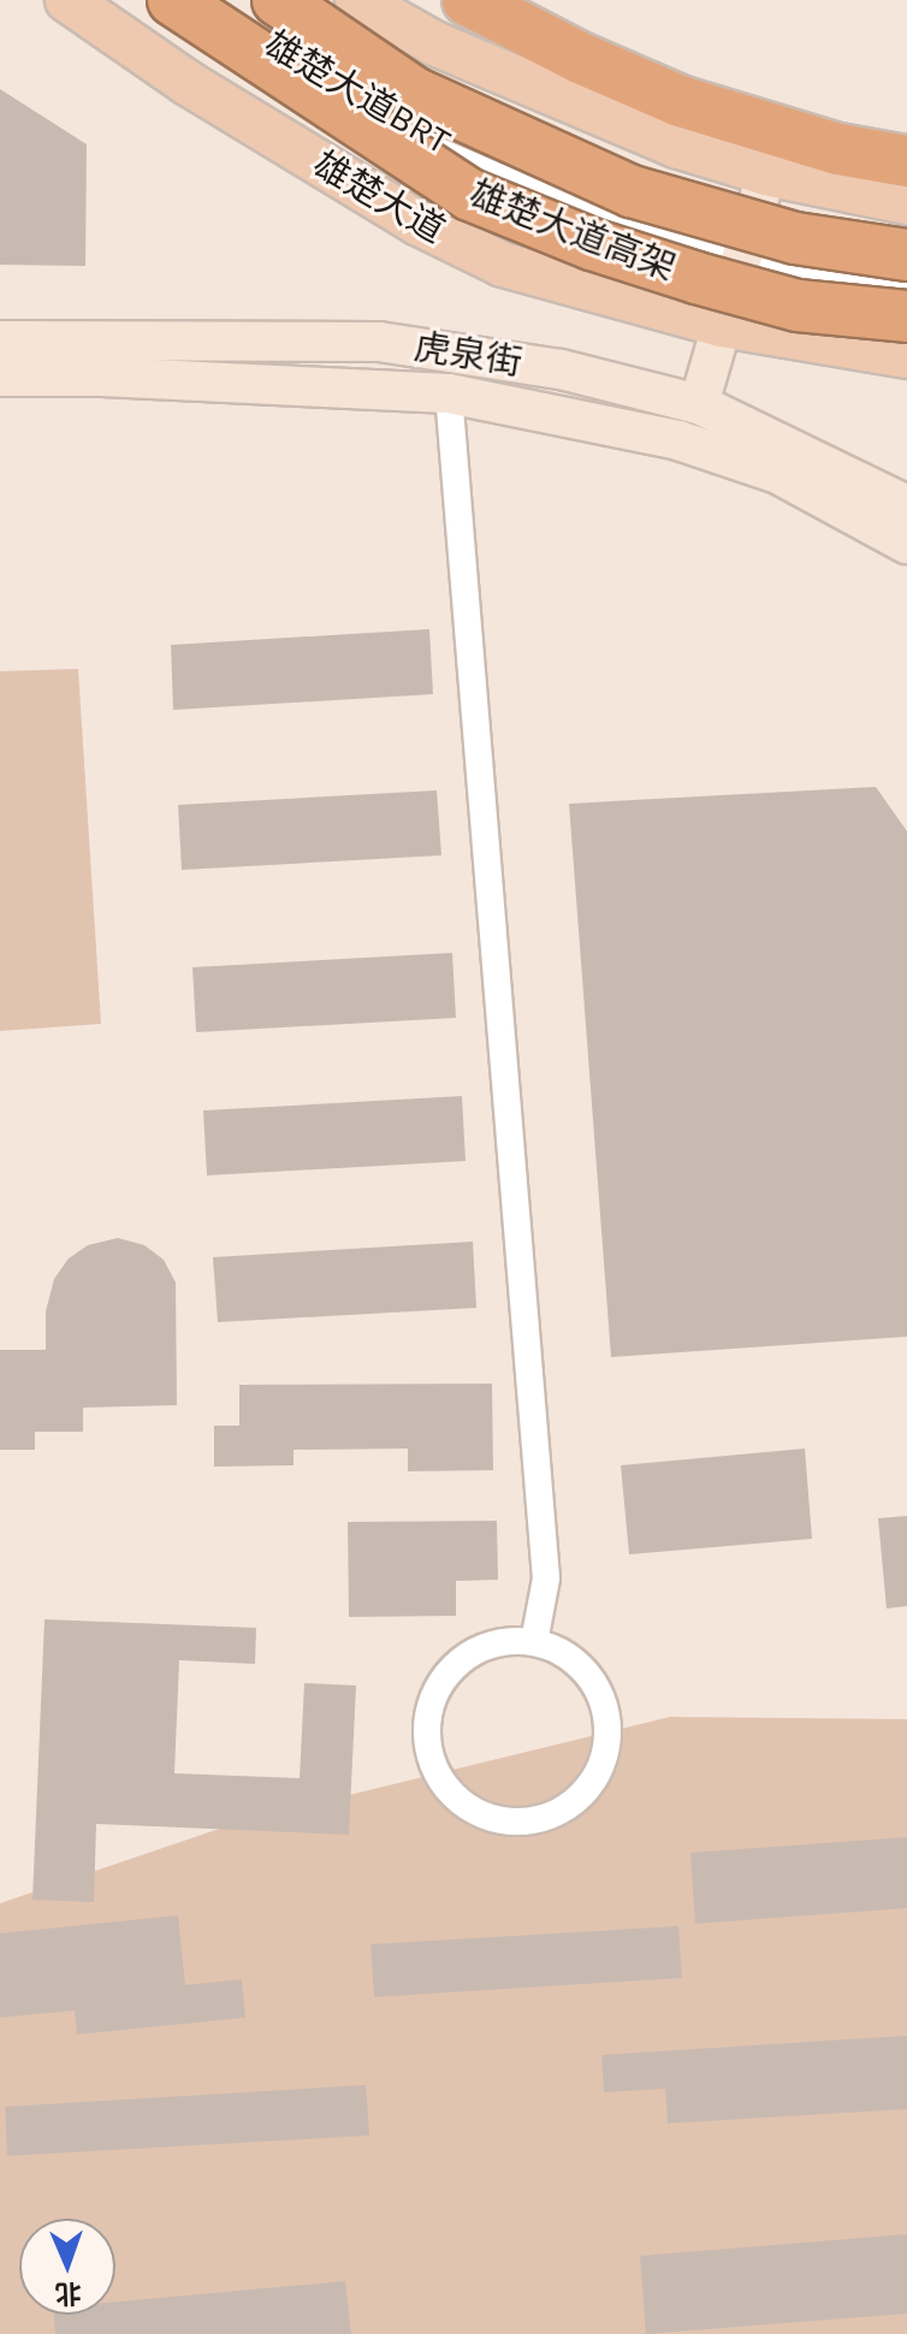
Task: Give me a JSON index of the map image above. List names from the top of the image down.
{
  "streets": {
    "highway": ["雄楚大道高架"],
    "main road": ["雄楚大道", "虎泉街"],
    "lane": ["雄楚大道BRT"]
  },
  "north": "bottom"
}
